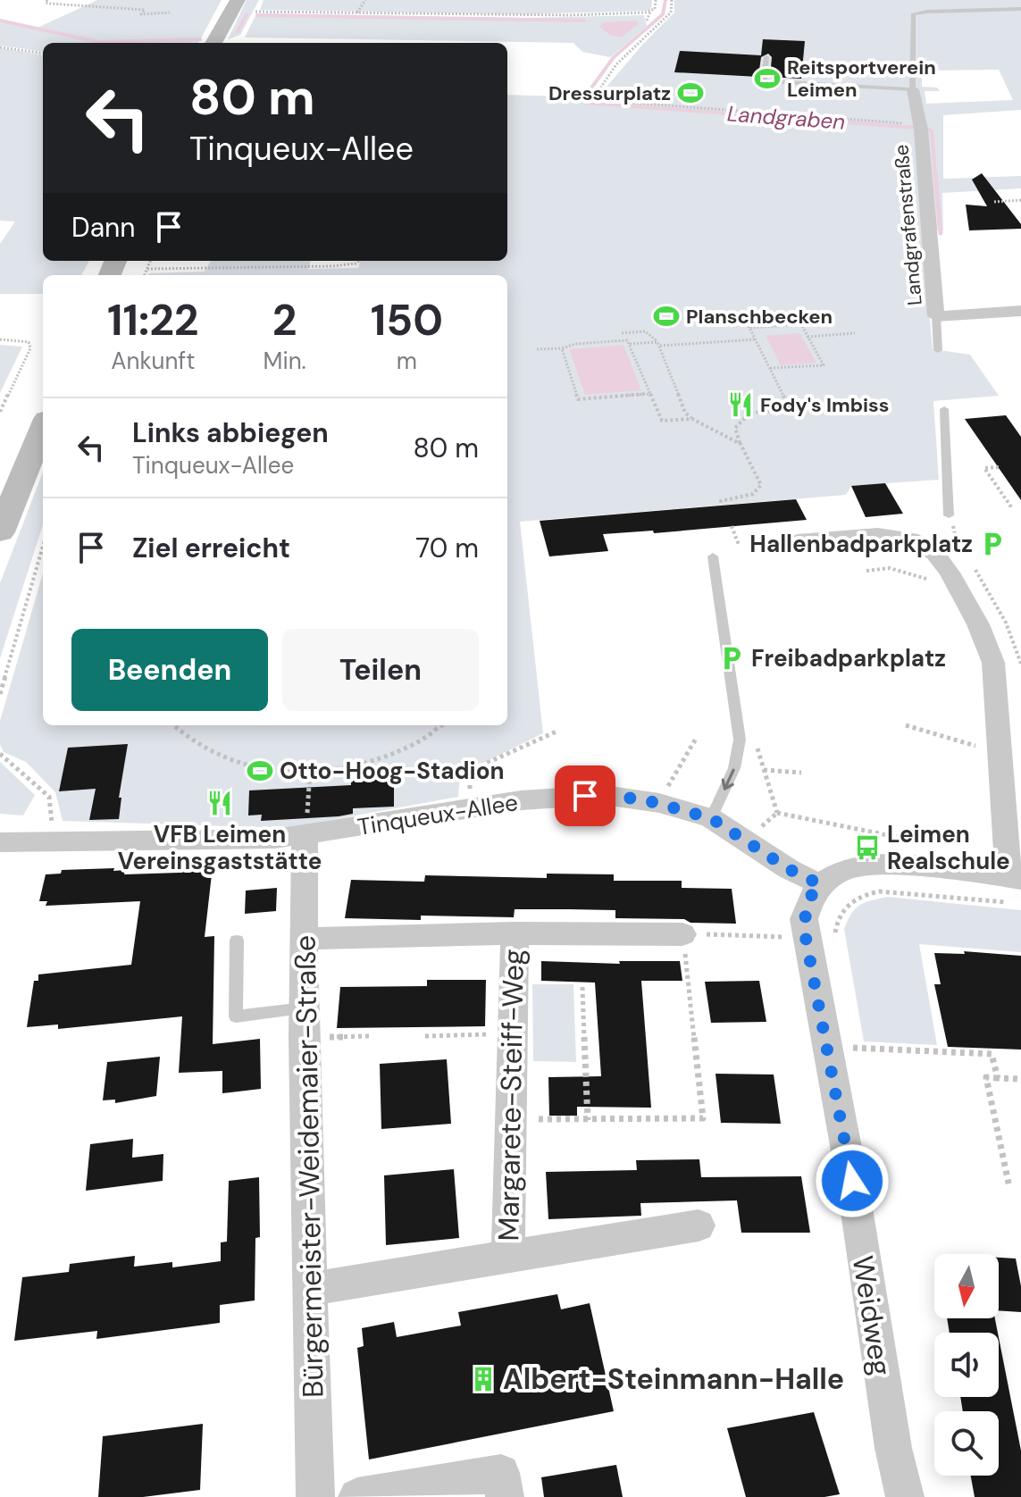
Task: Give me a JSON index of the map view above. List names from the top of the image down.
{
  "streets": {
    "street": [
      "Landgrafenstraße",
      "Tinqueux-Allee",
      "Margarete-Steiff-Weg",
      "Bürgermeister-Weidemaier-Straße",
      "Weidweg"
    ]
  },
  "crossings": [
    ["Tinqueux-Allee", "Bürgermeister-Weidemaier-Straße"],
    ["Tinqueux-Allee", "Weidweg"],
    ["Margarete-Steiff-Weg", "Bürgermeister-Weidemaier-Straße"]
  ],
  "water": ["Landgraben"],
  "places": {
    "sports": [
      "Reitsportverein Leimen",
      "Dressurplatz",
      "Planschbecken",
      "Otto-Hoog-Stadion"
    ],
    "restaurant": ["Fody's Imbiss", "VFB Leimen Vereinsgaststätte"],
    "parking": ["Hallenbadparkplatz", "Freibadparkplatz"],
    "bus stop": ["Leimen Realschule"],
    "building": ["Albert-Steinmann-Halle"]
  },
  "north": "bottom",
  "page": {
    "turn": ["80 m", "Tinqueux-Allee"],
    "then": "Dann",
    "eta": [
      "11:22",
      "Ankunft",
      "2",
      "Min.",
      "150",
      "m"
    ],
    "list": [
      {
        "name": "Links abbiegen",
        "note": "Tinqueux-Allee",
        "value": "80 m"
      },
      {
        "name": "Ziel erreicht",
        "value": "70 m"
      }
    ],
    "buttons": ["Beenden", "Teilen"]
  }
}
